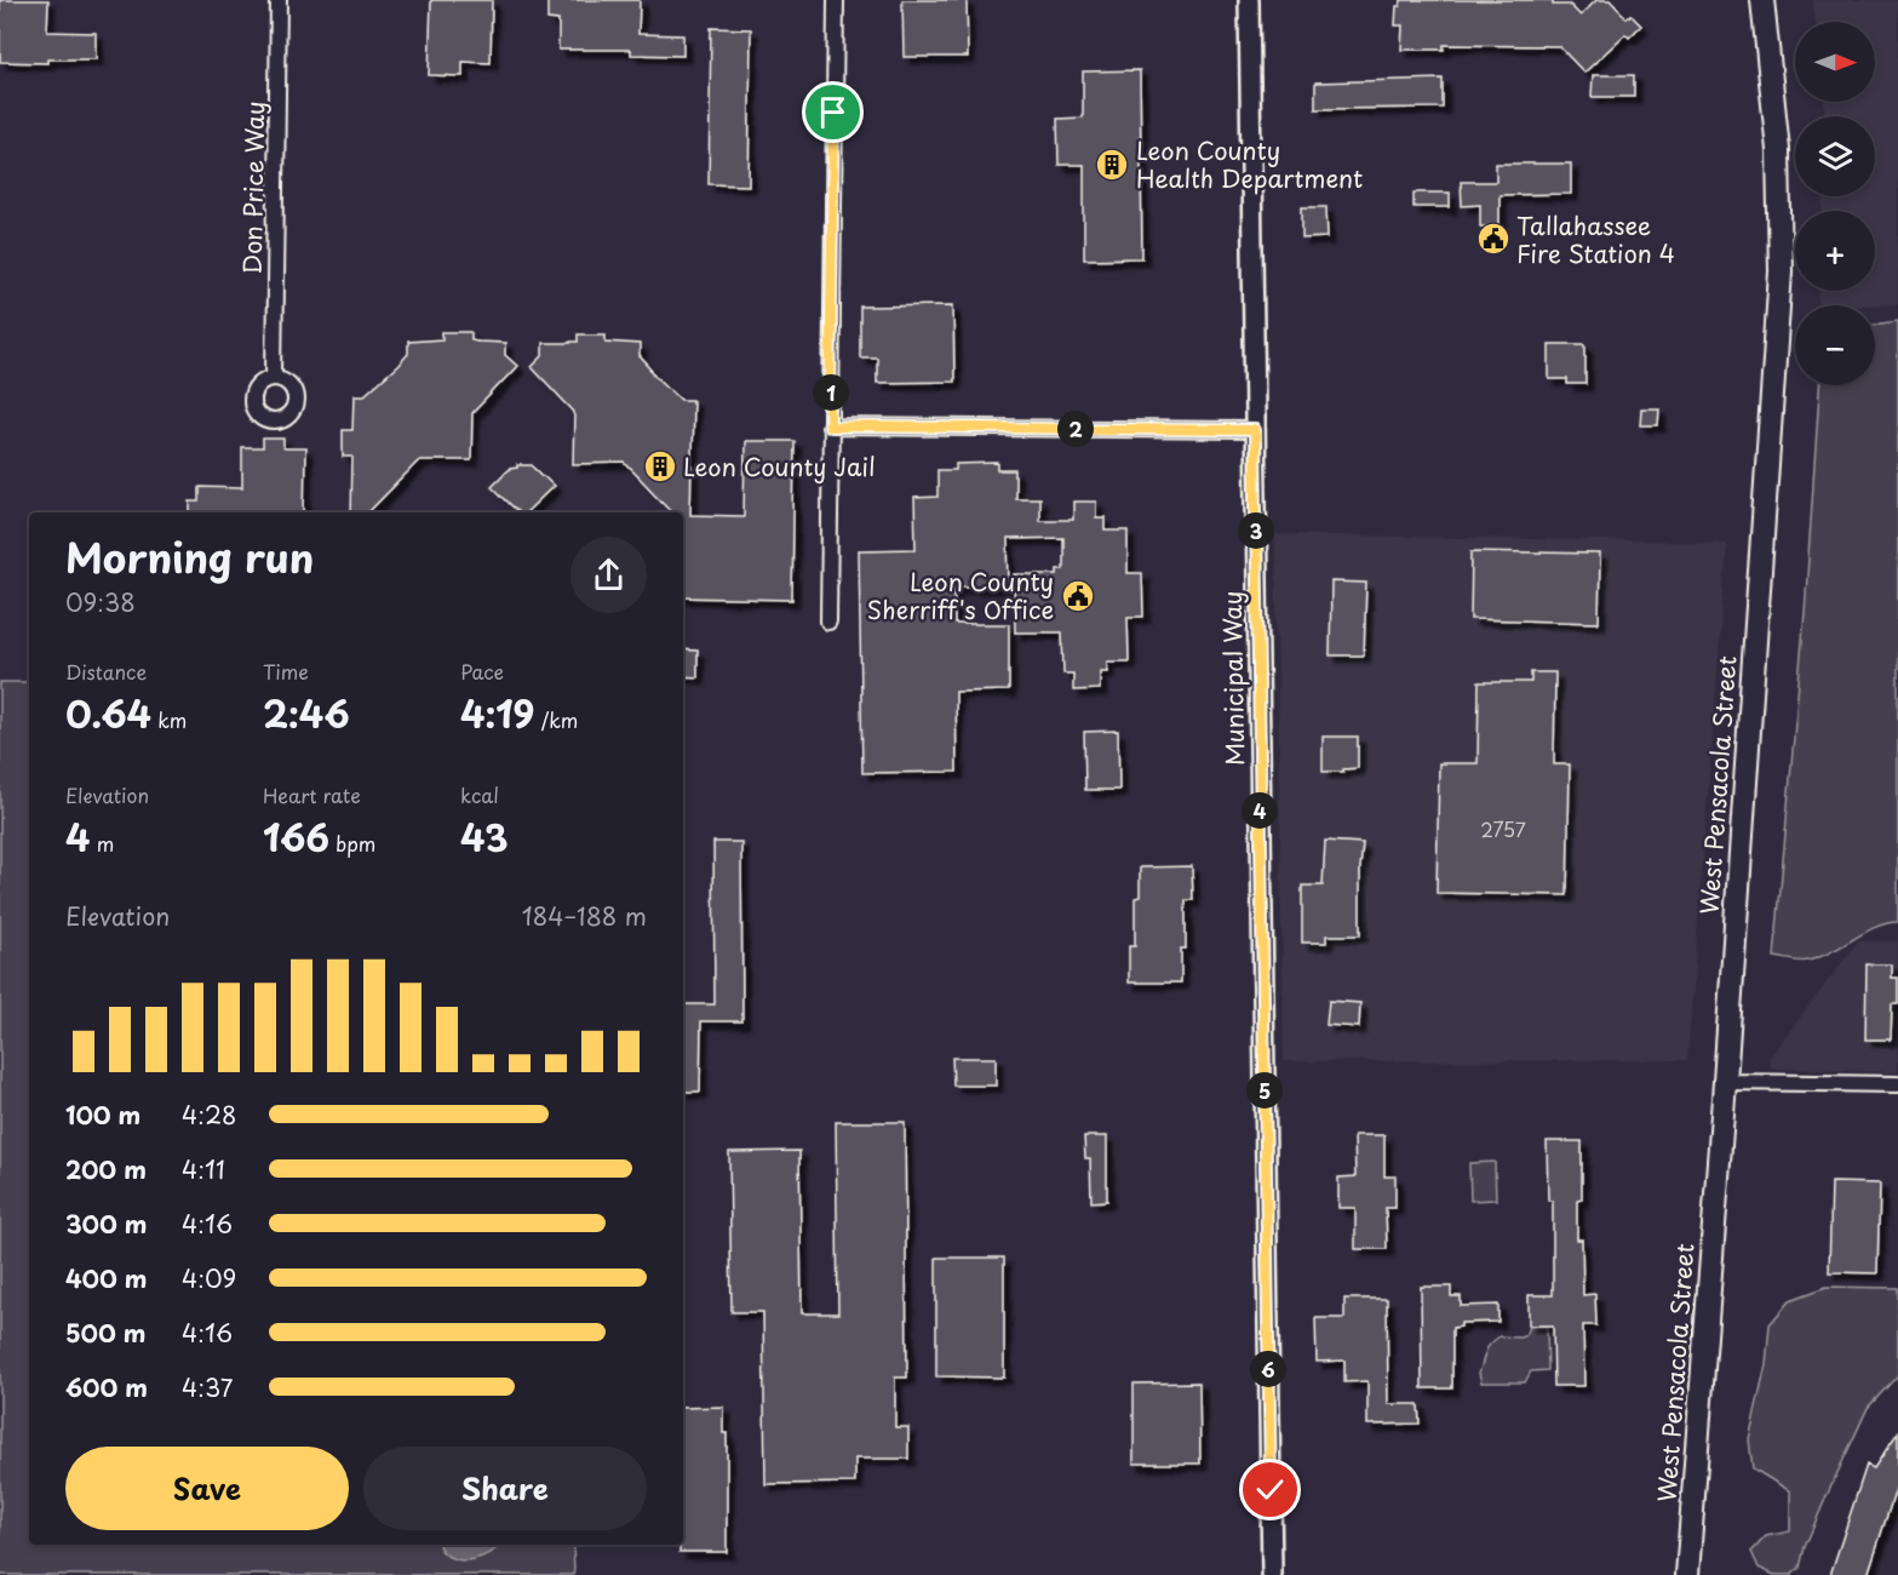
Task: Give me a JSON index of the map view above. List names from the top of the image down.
{
  "streets": {
    "main road": ["West Pensacola Street"],
    "street": ["Don Price Way", "Municipal Way"]
  },
  "places": {
    "building": ["Leon County Health Department", "Leon County Jail"],
    "public building": ["Tallahassee Fire Station 4", "Leon County Sherriff's Office"]
  },
  "house_numbers": ["2757"],
  "north": "right",
  "page": {
    "map_buttons": ["+", "−"],
    "pins": [
      "1",
      "2",
      "3",
      "4",
      "5",
      "6"
    ],
    "heading": ["Morning run", "09:38"],
    "stats": [
      ["Distance", "0.64 km"],
      ["Time", "2:46"],
      ["Pace", "4:19 /km"],
      ["Elevation", "4 m"],
      ["Heart rate", "166 bpm"],
      ["kcal", "43"]
    ],
    "chart": ["Elevation", "184–188 m"],
    "list": [
      {
        "name": "100 m",
        "note": "4:28"
      },
      {
        "name": "200 m",
        "note": "4:11"
      },
      {
        "name": "300 m",
        "note": "4:16"
      },
      {
        "name": "400 m",
        "note": "4:09"
      },
      {
        "name": "500 m",
        "note": "4:16"
      },
      {
        "name": "600 m",
        "note": "4:37"
      }
    ],
    "buttons": ["Save", "Share"]
  }
}
